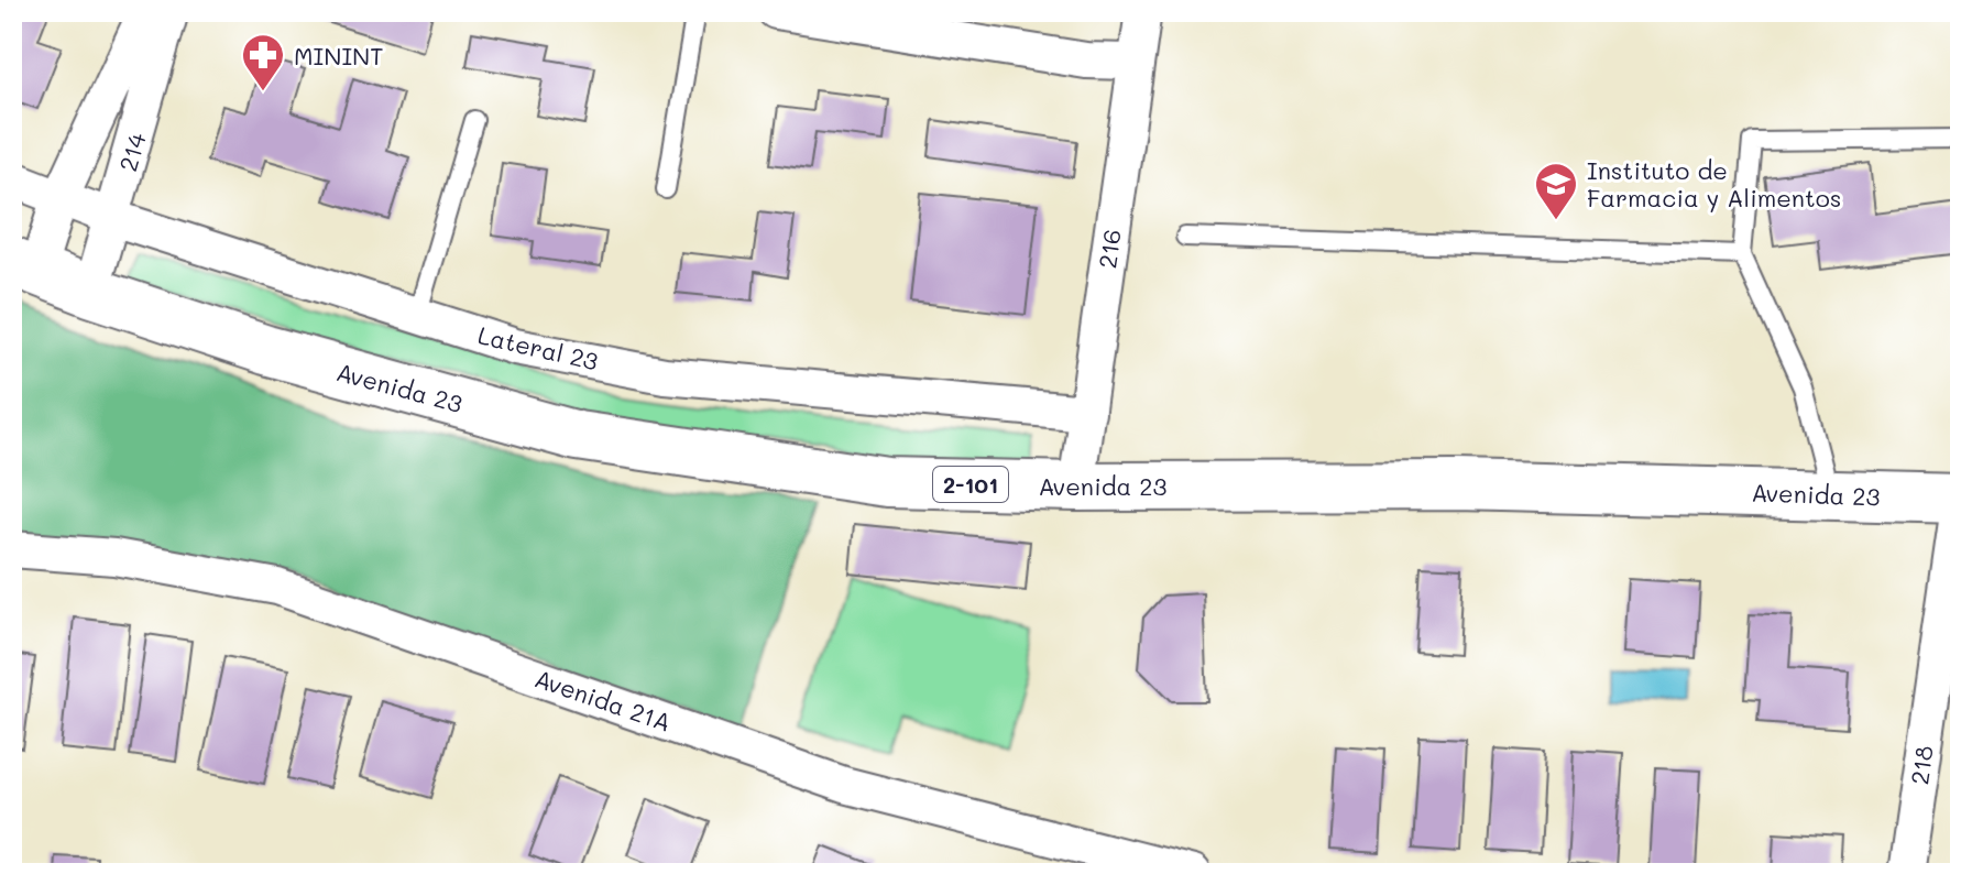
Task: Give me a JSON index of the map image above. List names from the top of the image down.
{
  "streets": {
    "main road": ["Avenida 23", "2-101"],
    "street": [
      "214",
      "216",
      "Lateral 23",
      "Avenida 21A",
      "218"
    ]
  },
  "crossings": [
    ["214", "Lateral 23"],
    ["214", "Avenida 23"],
    ["216", "Lateral 23"],
    ["216", "Avenida 23"],
    ["Avenida 23", "218"]
  ],
  "places": {
    "pharmacy": ["MININT"],
    "school or university": ["Instituto de Farmacia y Alimentos"]
  }
}
